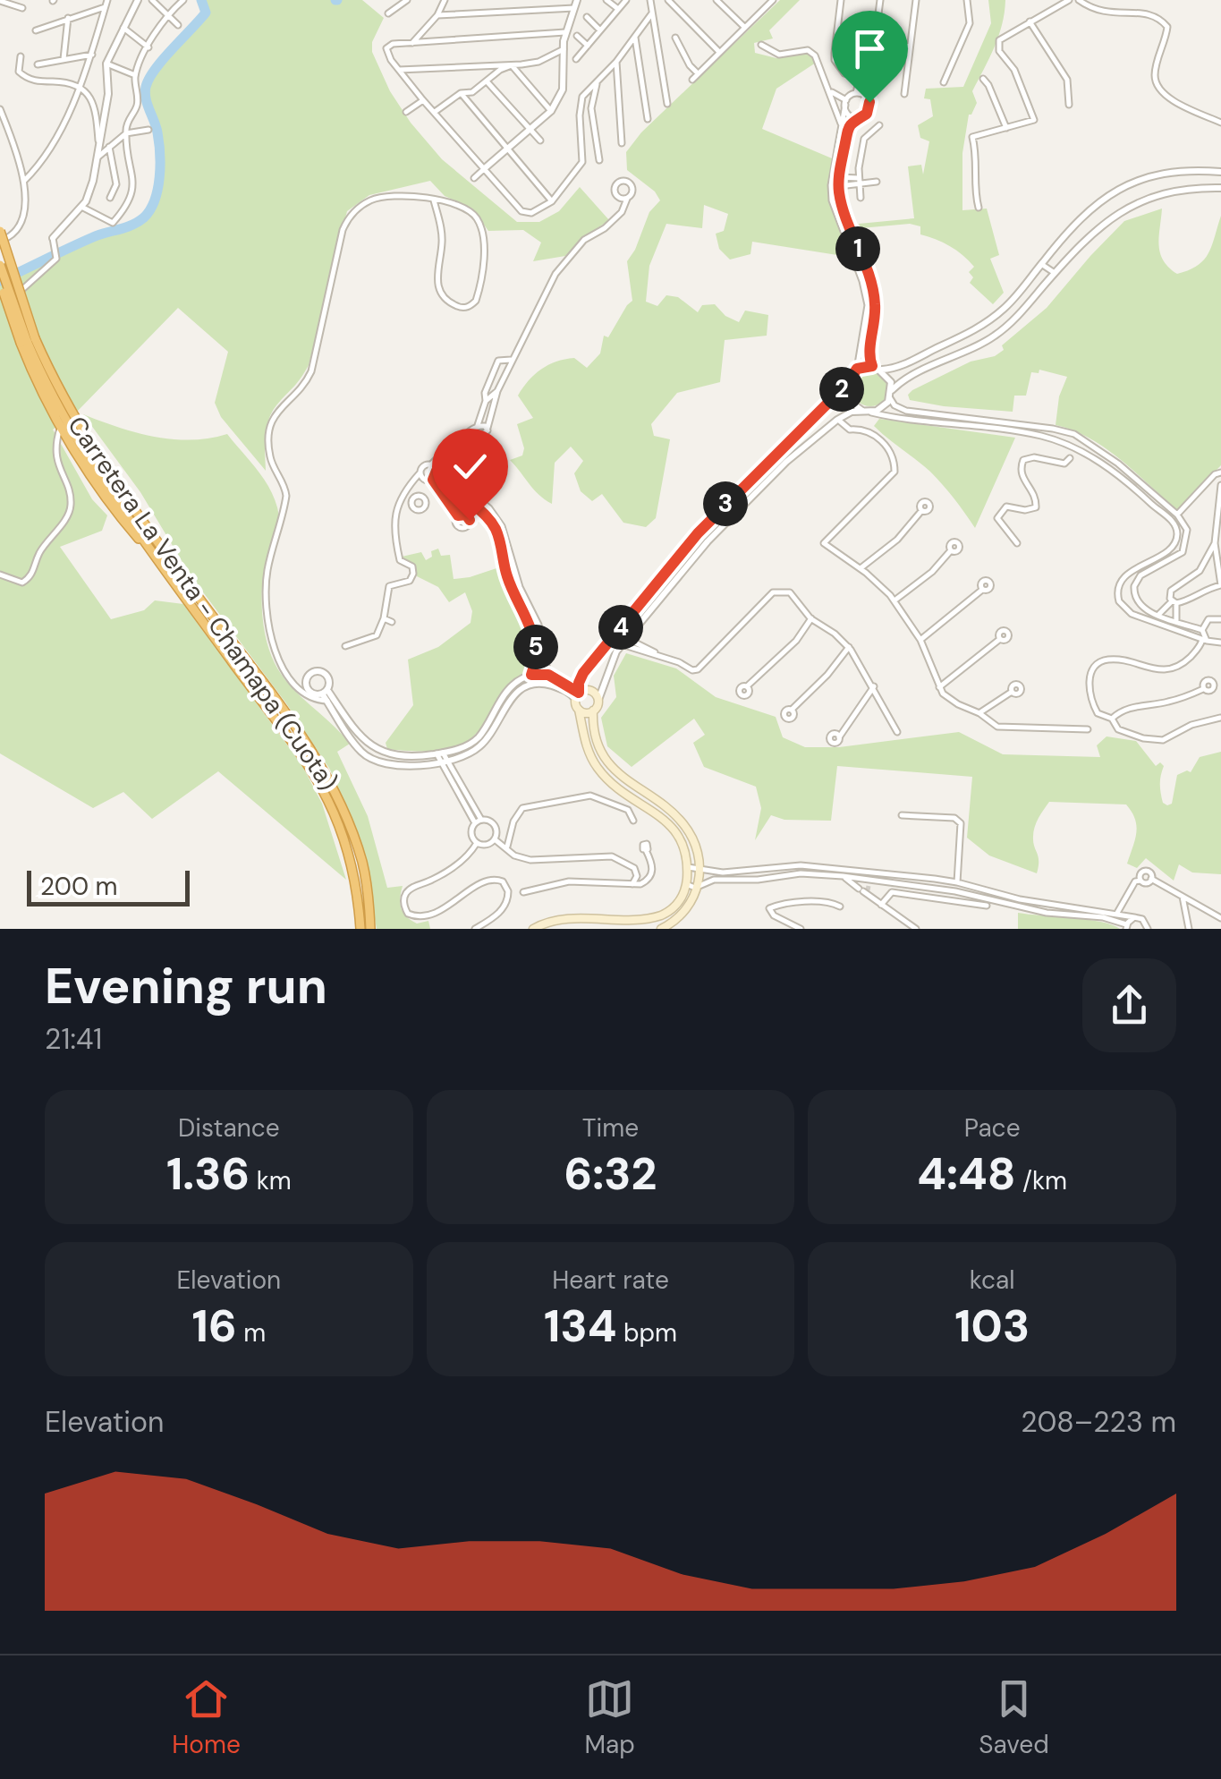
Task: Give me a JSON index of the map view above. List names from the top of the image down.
{
  "streets": {
    "highway": ["Carretera La Venta - Chamapa (Cuota)"]
  },
  "scale_bar": "200 m",
  "page": {
    "pins": [
      "1",
      "2",
      "3",
      "4",
      "5"
    ],
    "scale": "200 m",
    "heading": ["Evening run", "21:41"],
    "stats": [
      ["Distance", "1.36 km"],
      ["Time", "6:32"],
      ["Pace", "4:48 /km"],
      ["Elevation", "16 m"],
      ["Heart rate", "134 bpm"],
      ["kcal", "103"]
    ],
    "chart": ["Elevation", "208–223 m"],
    "tabs": ["Home", "Map", "Saved"]
  }
}
